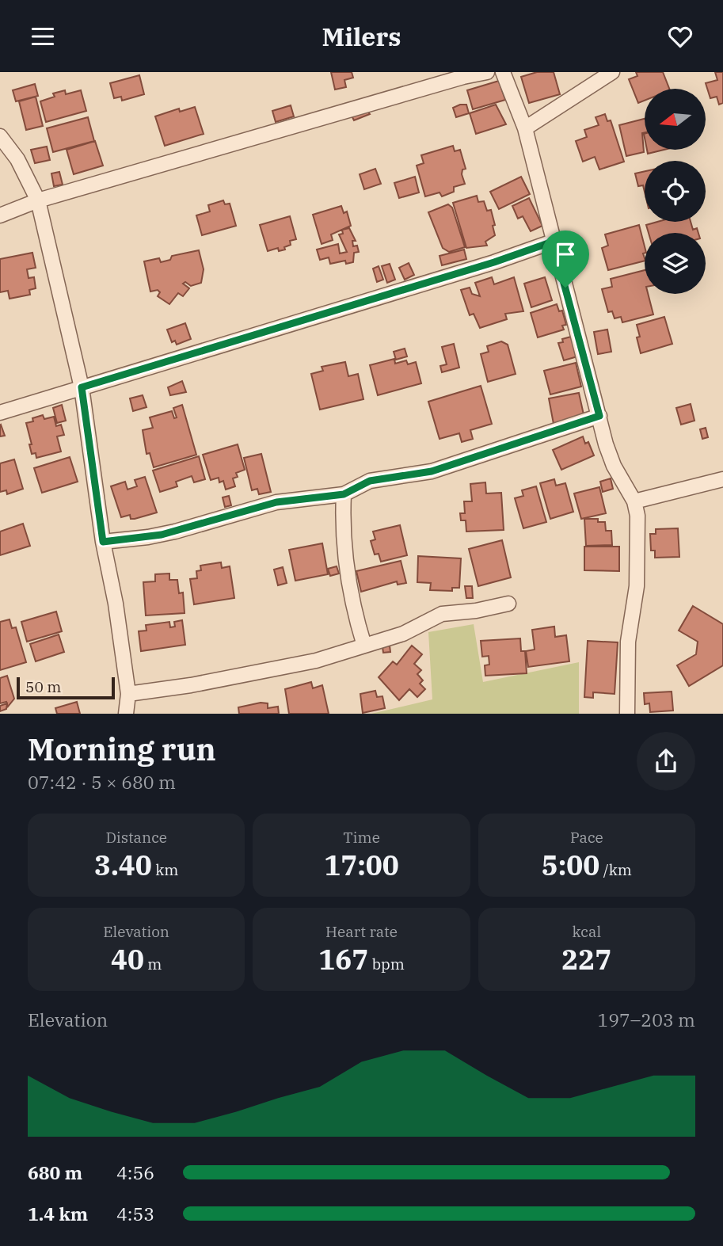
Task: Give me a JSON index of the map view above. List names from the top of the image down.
{
  "scale_bar": "50 m",
  "north": "left",
  "page": {
    "header": "Milers",
    "scale": "50 m",
    "heading": ["Morning run", "07:42 · 5 × 680 m"],
    "stats": [
      ["Distance", "3.40 km"],
      ["Time", "17:00"],
      ["Pace", "5:00 /km"],
      ["Elevation", "40 m"],
      ["Heart rate", "167 bpm"],
      ["kcal", "227"]
    ],
    "chart": ["Elevation", "197–203 m"],
    "list": [
      {
        "name": "680 m",
        "note": "4:56"
      },
      {
        "name": "1.4 km",
        "note": "4:53"
      }
    ]
  }
}
